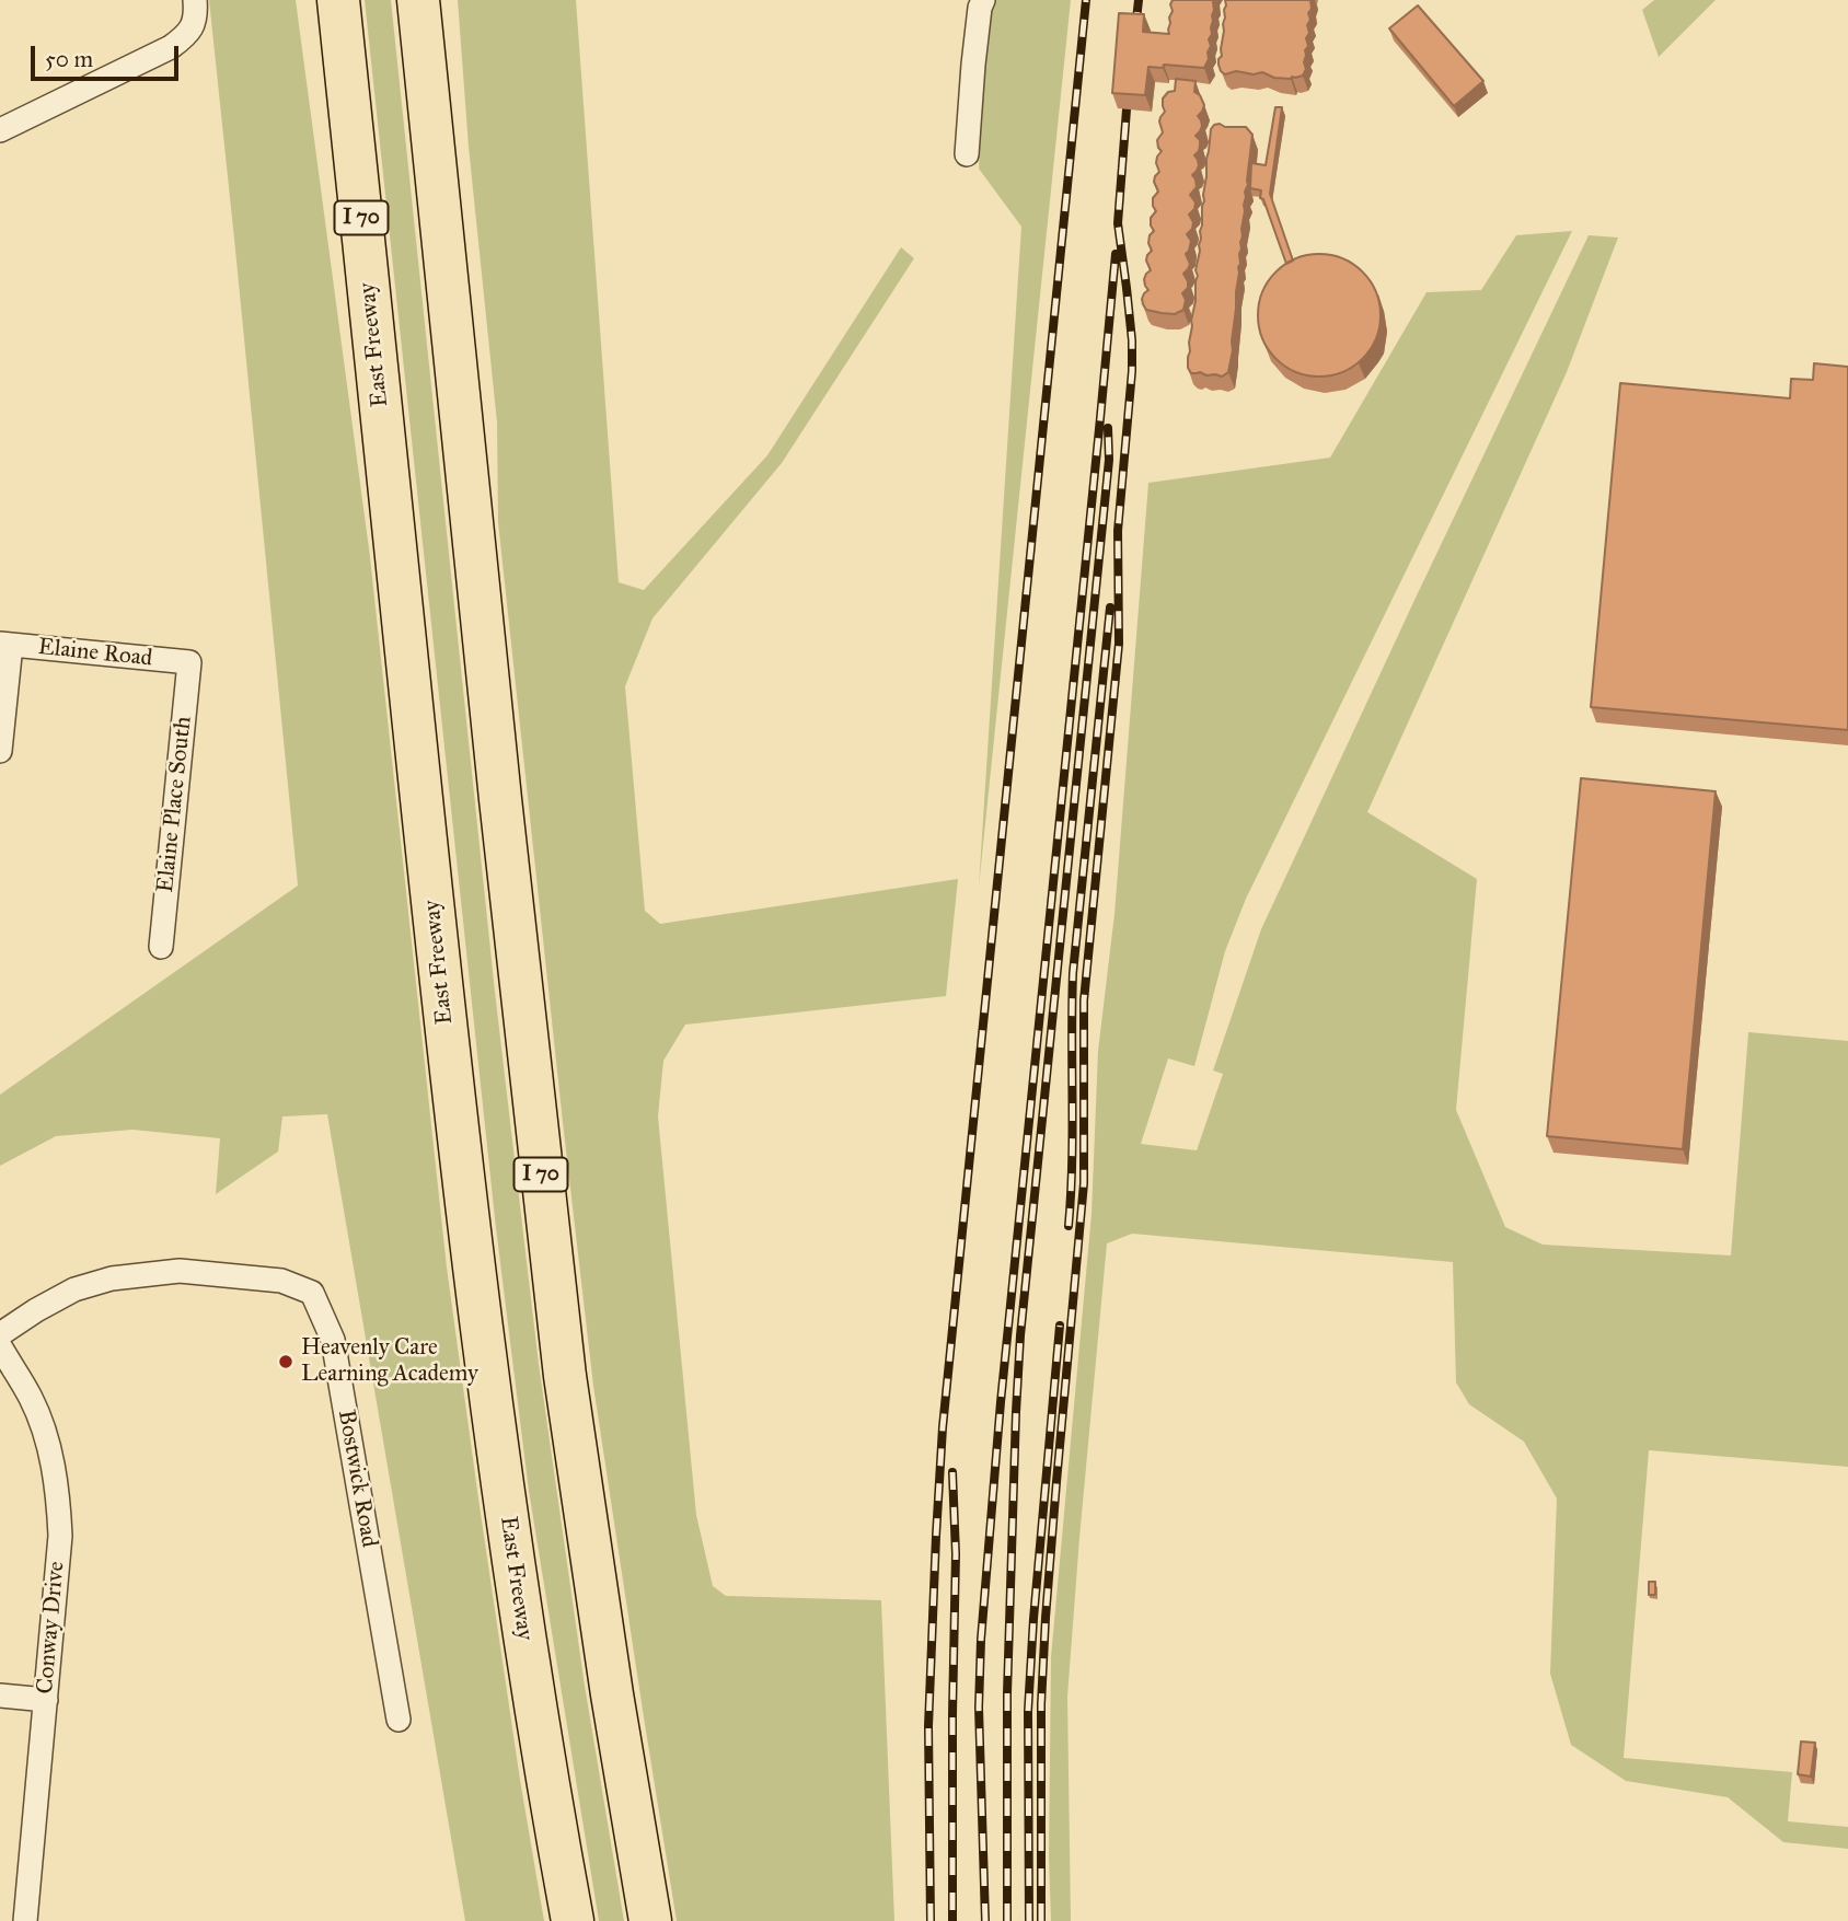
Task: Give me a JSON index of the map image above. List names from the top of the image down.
{
  "streets": {
    "highway": ["I 70", "East Freeway"],
    "street": [
      "Elaine Road",
      "Elaine Place South",
      "Bostwick Road",
      "Conway Drive"
    ]
  },
  "crossings": [
    ["Elaine Road", "Elaine Place South"]
  ],
  "places": ["Heavenly Care Learning Academy"],
  "scale_bar": "50 m"
}
